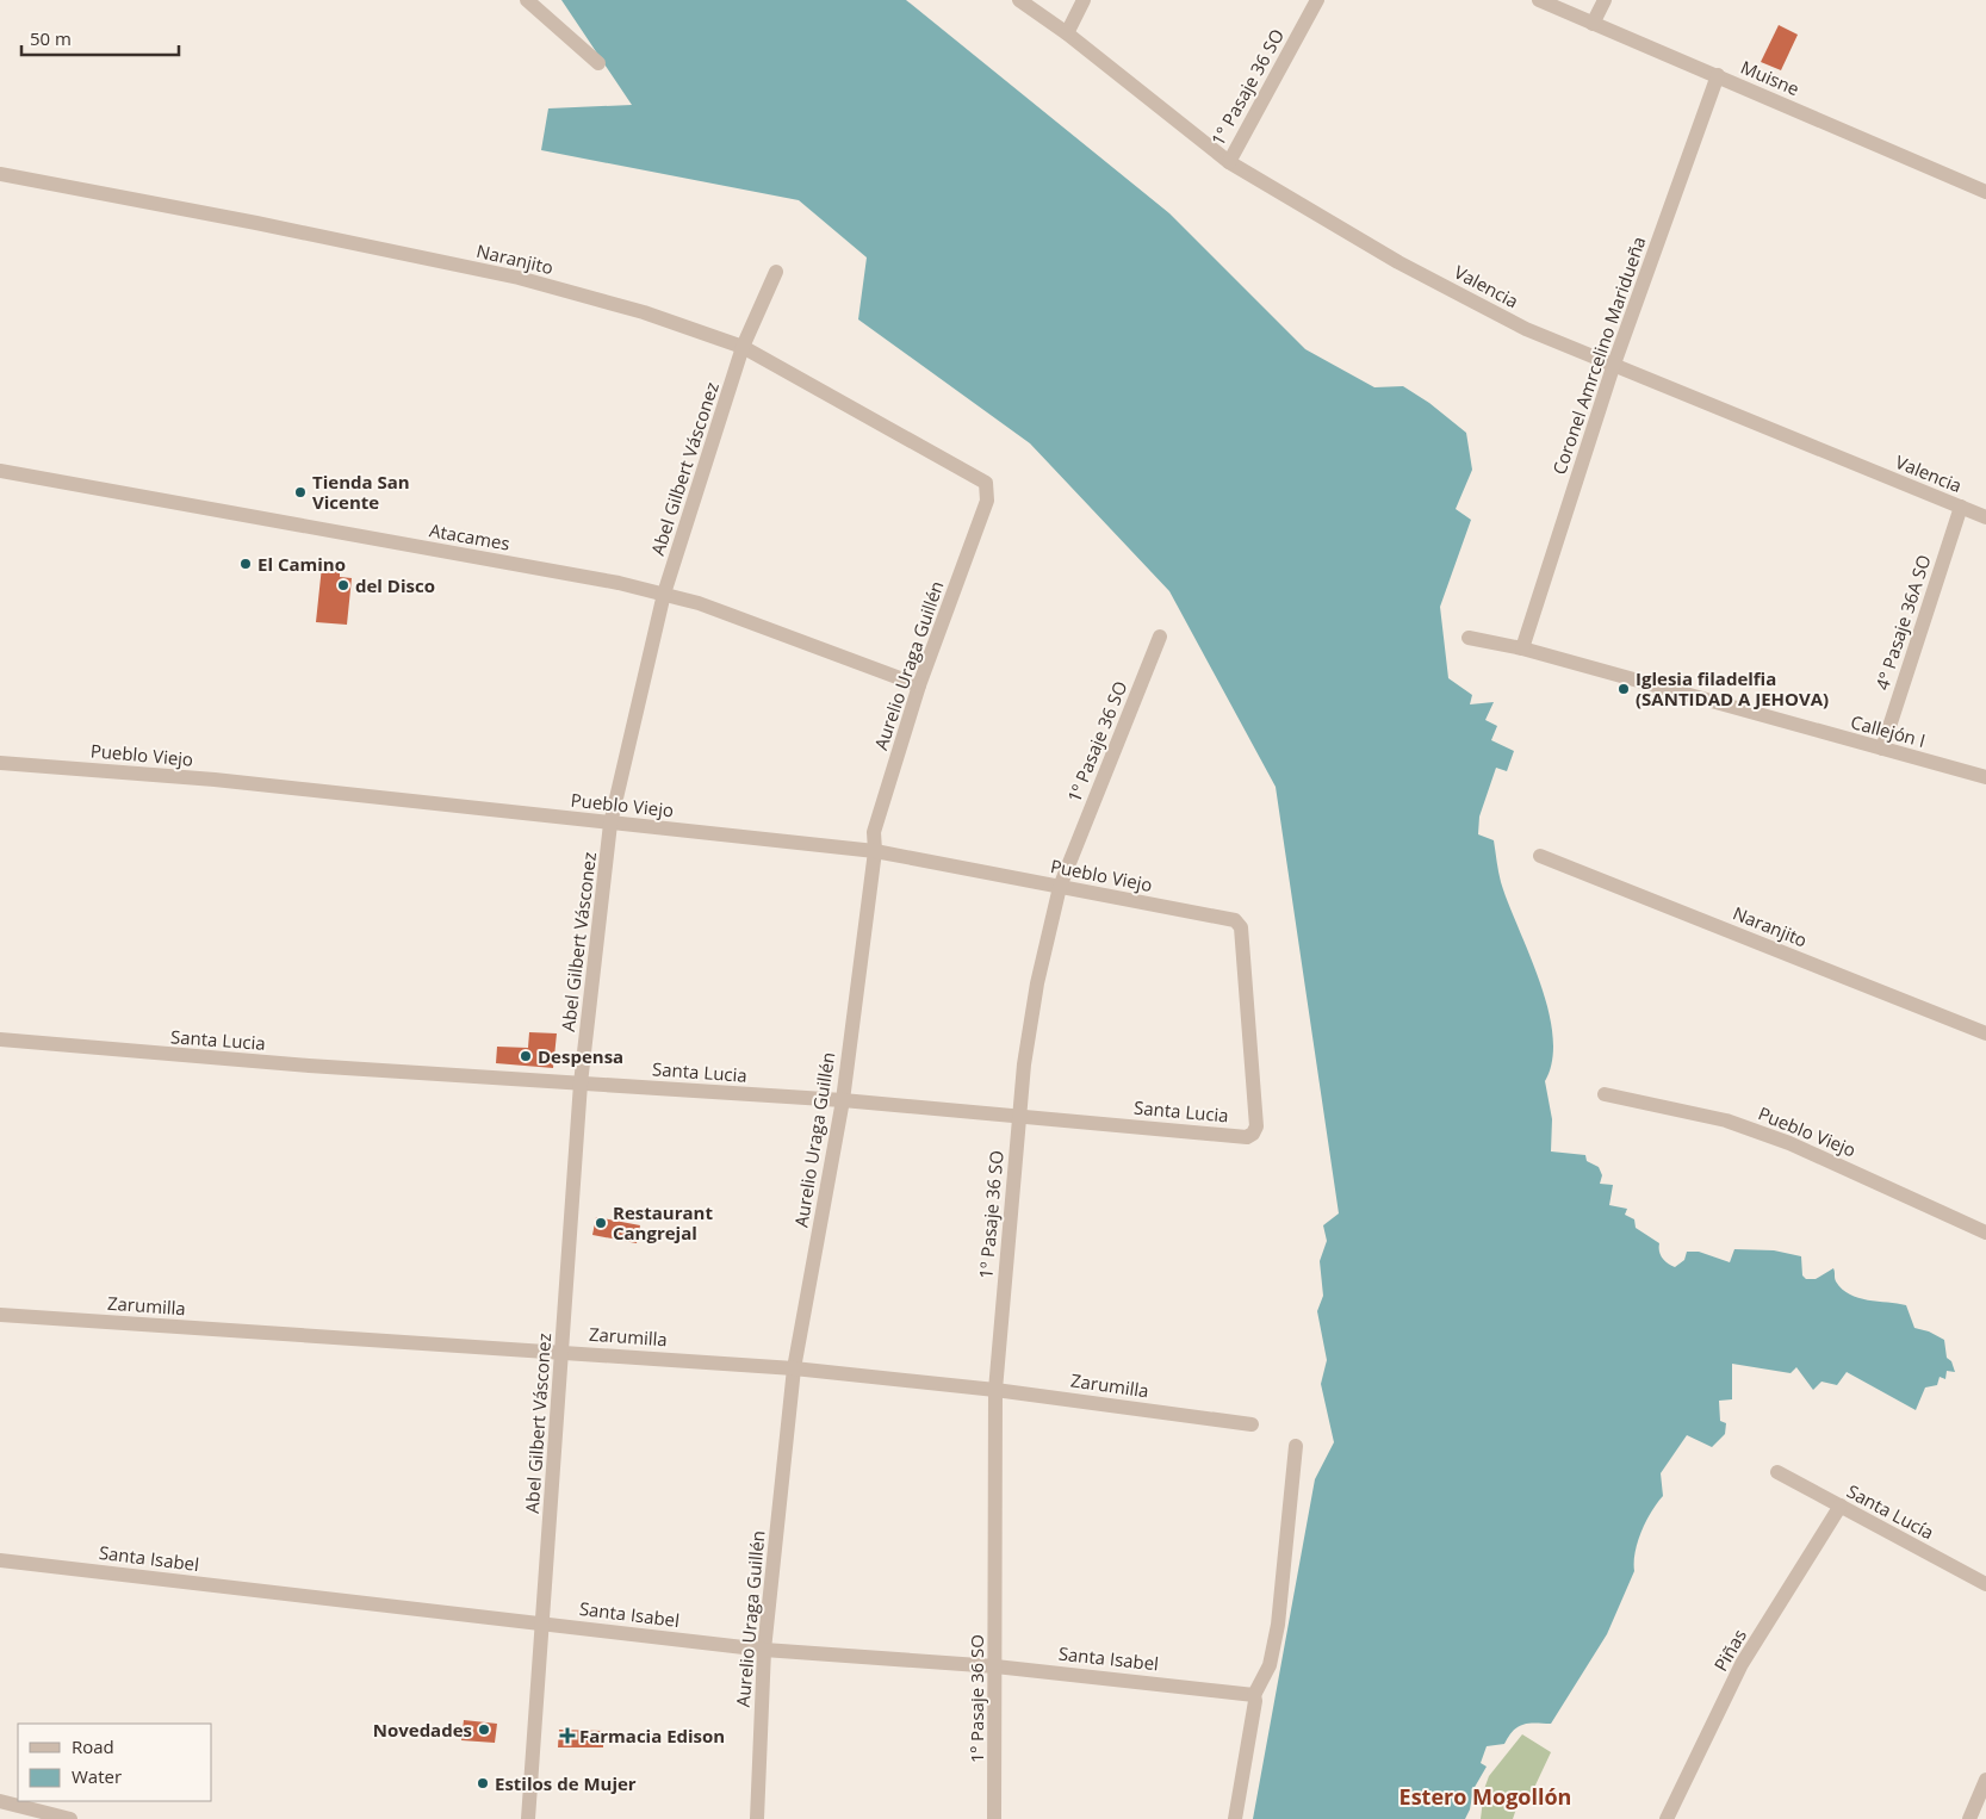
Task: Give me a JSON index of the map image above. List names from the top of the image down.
{
  "streets": {
    "street": [
      "Muisne",
      "1° Pasaje 36 SO",
      "Naranjito",
      "Valencia",
      "Coronel Amrcelino Maridueña",
      "Abel Gilbert Vásconez",
      "Atacames",
      "4° Pasaje 36A SO",
      "Aurelio Uraga Guillén",
      "Callejón I",
      "1º Pasaje 36 SO",
      "Pueblo Viejo",
      "Santa Lucia",
      "Zarumilla",
      "Santa Lucía",
      "Santa Isabel",
      "Piñas"
    ]
  },
  "crossings": [
    ["Muisne", "Coronel Amrcelino Maridueña"],
    ["1° Pasaje 36 SO", "Valencia"],
    ["Naranjito", "Abel Gilbert Vásconez"],
    ["Naranjito", "Aurelio Uraga Guillén"],
    ["Valencia", "Coronel Amrcelino Maridueña"],
    ["Valencia", "4° Pasaje 36A SO"],
    ["Coronel Amrcelino Maridueña", "Callejón I"],
    ["Abel Gilbert Vásconez", "Atacames"],
    ["Abel Gilbert Vásconez", "Pueblo Viejo"],
    ["Abel Gilbert Vásconez", "Santa Lucia"],
    ["Abel Gilbert Vásconez", "Zarumilla"],
    ["Abel Gilbert Vásconez", "Santa Isabel"],
    ["Atacames", "Aurelio Uraga Guillén"],
    ["4° Pasaje 36A SO", "Callejón I"],
    ["Aurelio Uraga Guillén", "Pueblo Viejo"],
    ["Aurelio Uraga Guillén", "Santa Lucia"],
    ["Aurelio Uraga Guillén", "Zarumilla"],
    ["Aurelio Uraga Guillén", "Santa Isabel"],
    ["1º Pasaje 36 SO", "Pueblo Viejo"],
    ["1º Pasaje 36 SO", "Santa Lucia"],
    ["1º Pasaje 36 SO", "Zarumilla"],
    ["1º Pasaje 36 SO", "Santa Isabel"],
    ["Pueblo Viejo", "Santa Lucia"],
    ["Santa Lucía", "Piñas"]
  ],
  "districts": ["Estero Mogollón"],
  "places": {
    "other": [
      "Tienda San Vicente",
      "El Camino",
      "del Disco",
      "Iglesia filadelfia (SANTIDAD A JEHOVA)",
      "Despensa",
      "Restaurant Cangrejal",
      "Novedades",
      "Estilos de Mujer"
    ],
    "health": ["Farmacia Edison"]
  },
  "legend": ["Road", "Water"],
  "scale_bar": "50 m"
}
